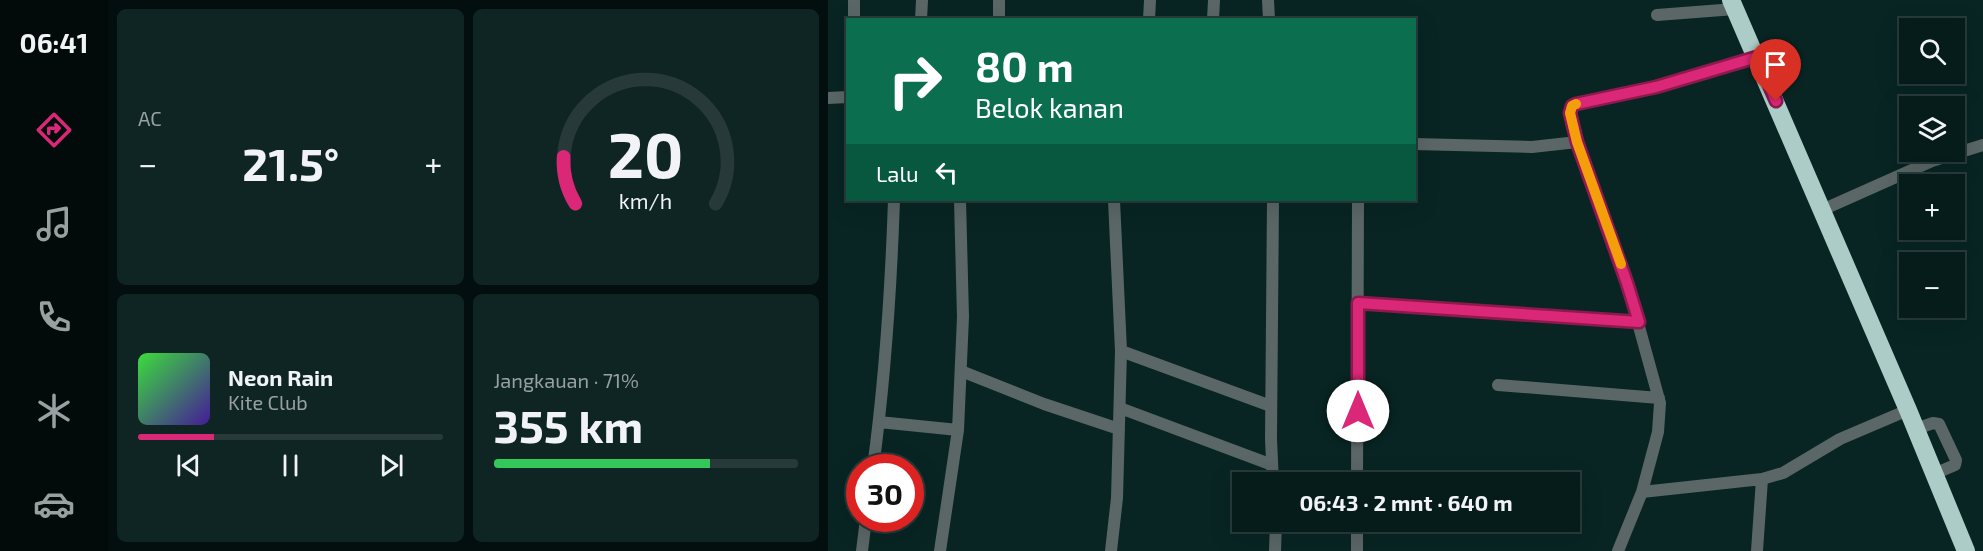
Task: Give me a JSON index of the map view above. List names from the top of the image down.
{
  "page": {
    "tabs": "06:41",
    "tile": [
      "AC",
      ["Jangkauan · 71%", "355 km"]
    ],
    "map_buttons": ["+", "−"],
    "turn": ["80 m", "Belok kanan"],
    "heat": ["−", "21.5°", "+"],
    "then": "Lalu",
    "song": ["Neon Rain", "Kite Club"],
    "limit": "30",
    "trip": "06:43 · 2 mnt · 640 m",
    "gauge": ["20", "km/h"]
  }
}
